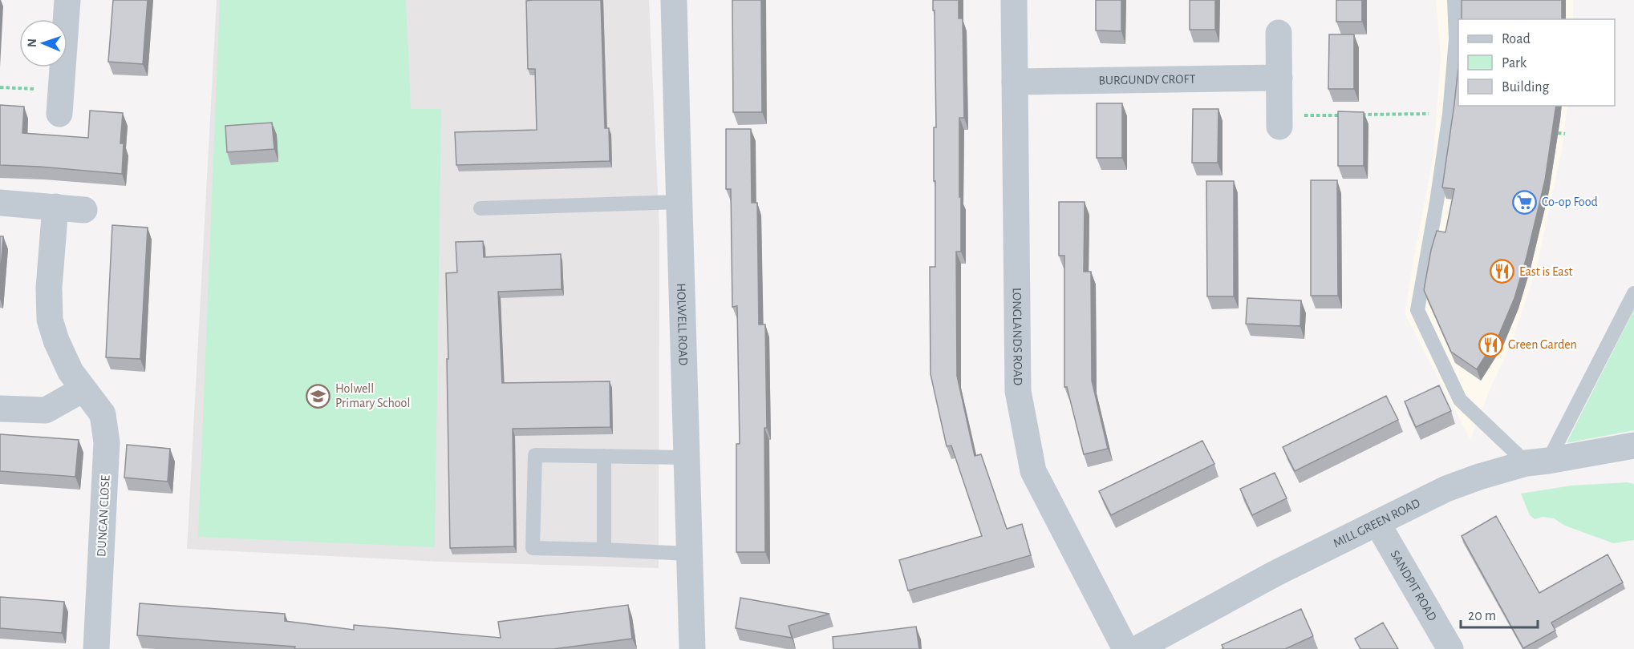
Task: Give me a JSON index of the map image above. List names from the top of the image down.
{
  "streets": {
    "street": [
      "BURGUNDY CROFT",
      "HOLWELL ROAD",
      "LONGLANDS ROAD",
      "DUNCAN CLOSE",
      "MILL GREEN ROAD",
      "SANDPIT ROAD"
    ]
  },
  "crossings": [
    ["BURGUNDY CROFT", "LONGLANDS ROAD"],
    ["MILL GREEN ROAD", "SANDPIT ROAD"]
  ],
  "places": {
    "supermarket": ["Co-op Food"],
    "restaurant": ["East is East", "Green Garden"],
    "school or university": ["Holwell Primary School"]
  },
  "legend": ["Road", "Park", "Building"],
  "scale_bar": "20 m",
  "north": "left"
}
